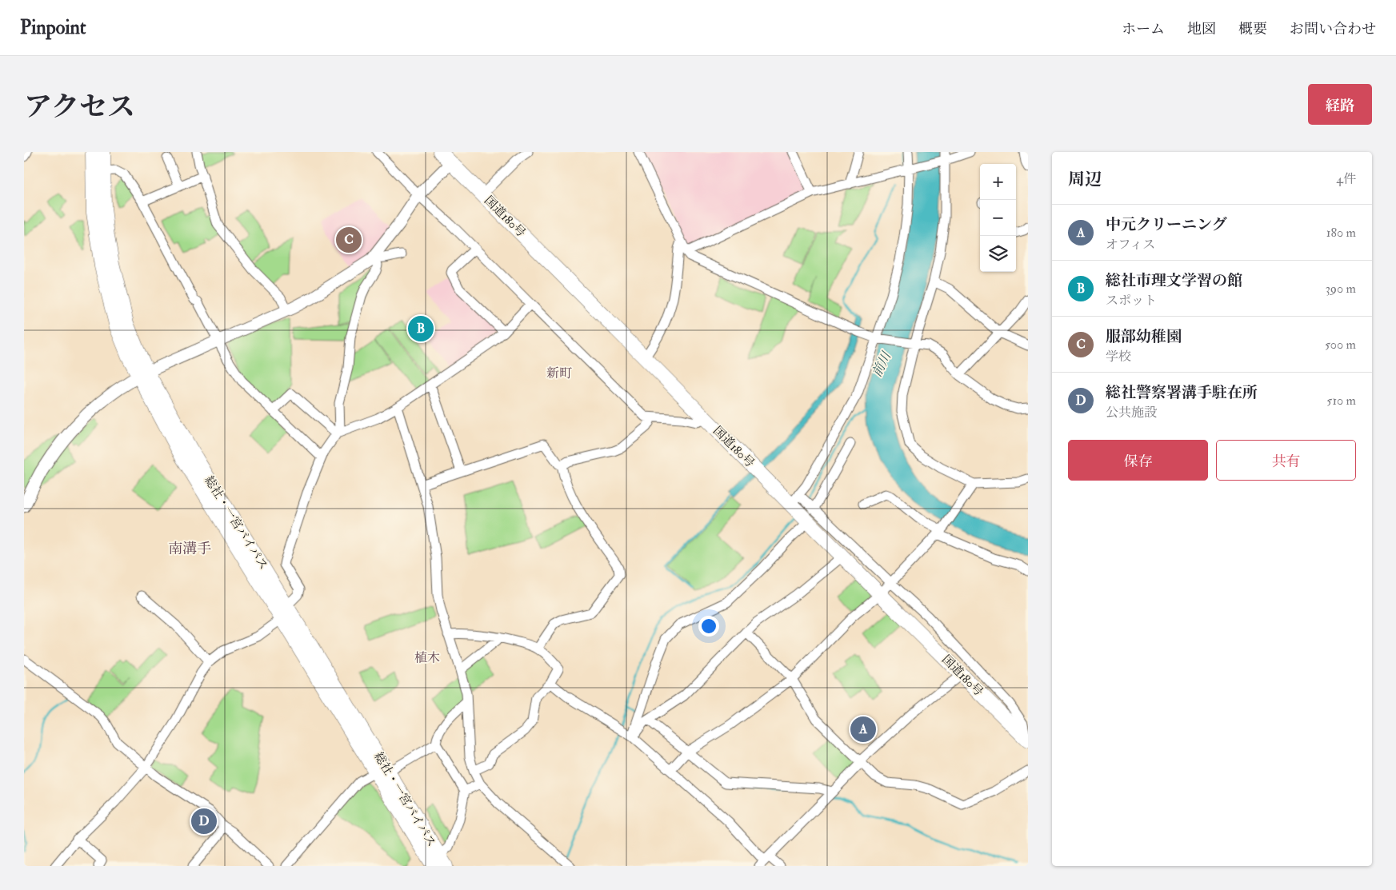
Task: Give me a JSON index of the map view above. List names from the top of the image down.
{
  "streets": {
    "highway": ["国道180号", "総社・一宮バイパス"]
  },
  "districts": ["新町", "南溝手", "植木"],
  "water": ["前川"],
  "page": {
    "header": "Pinpoint",
    "nav": [
      "ホーム",
      "地図",
      "概要",
      "お問い合わせ"
    ],
    "title": "アクセス",
    "buttons": [
      "経路",
      ["保存", "共有"]
    ],
    "heading": ["周辺", "4件"],
    "map_buttons": ["+", "−"],
    "list": [
      {
        "mark": "A",
        "name": "中元クリーニング",
        "note": "オフィス",
        "value": "180 m"
      },
      {
        "mark": "B",
        "name": "総社市理文学習の館",
        "note": "スポット",
        "value": "390 m"
      },
      {
        "mark": "C",
        "name": "服部幼稚園",
        "note": "学校",
        "value": "500 m"
      },
      {
        "mark": "D",
        "name": "総社警察署溝手駐在所",
        "note": "公共施設",
        "value": "510 m"
      }
    ],
    "pins": [
      "C",
      "B",
      "A",
      "D"
    ]
  }
}
